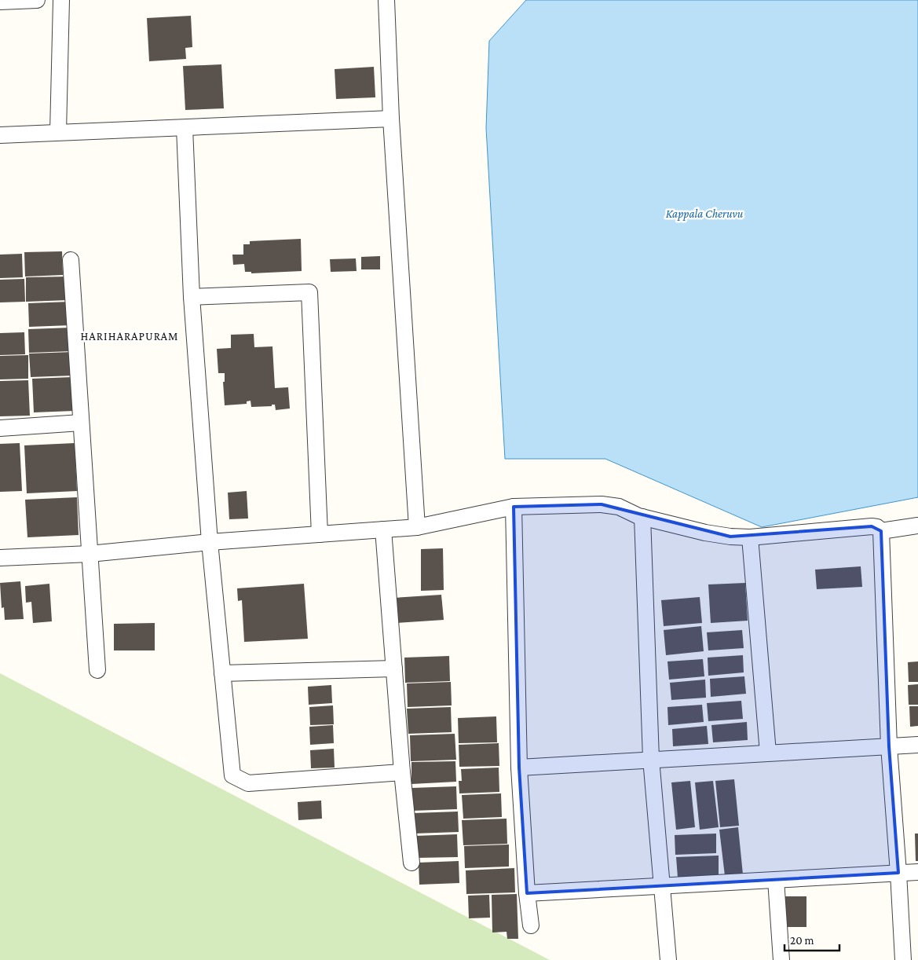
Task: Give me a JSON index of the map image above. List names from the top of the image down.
{
  "districts": ["HARIHARAPURAM"],
  "water": ["Kappala Cheruvu"],
  "scale_bar": "20 m"
}
